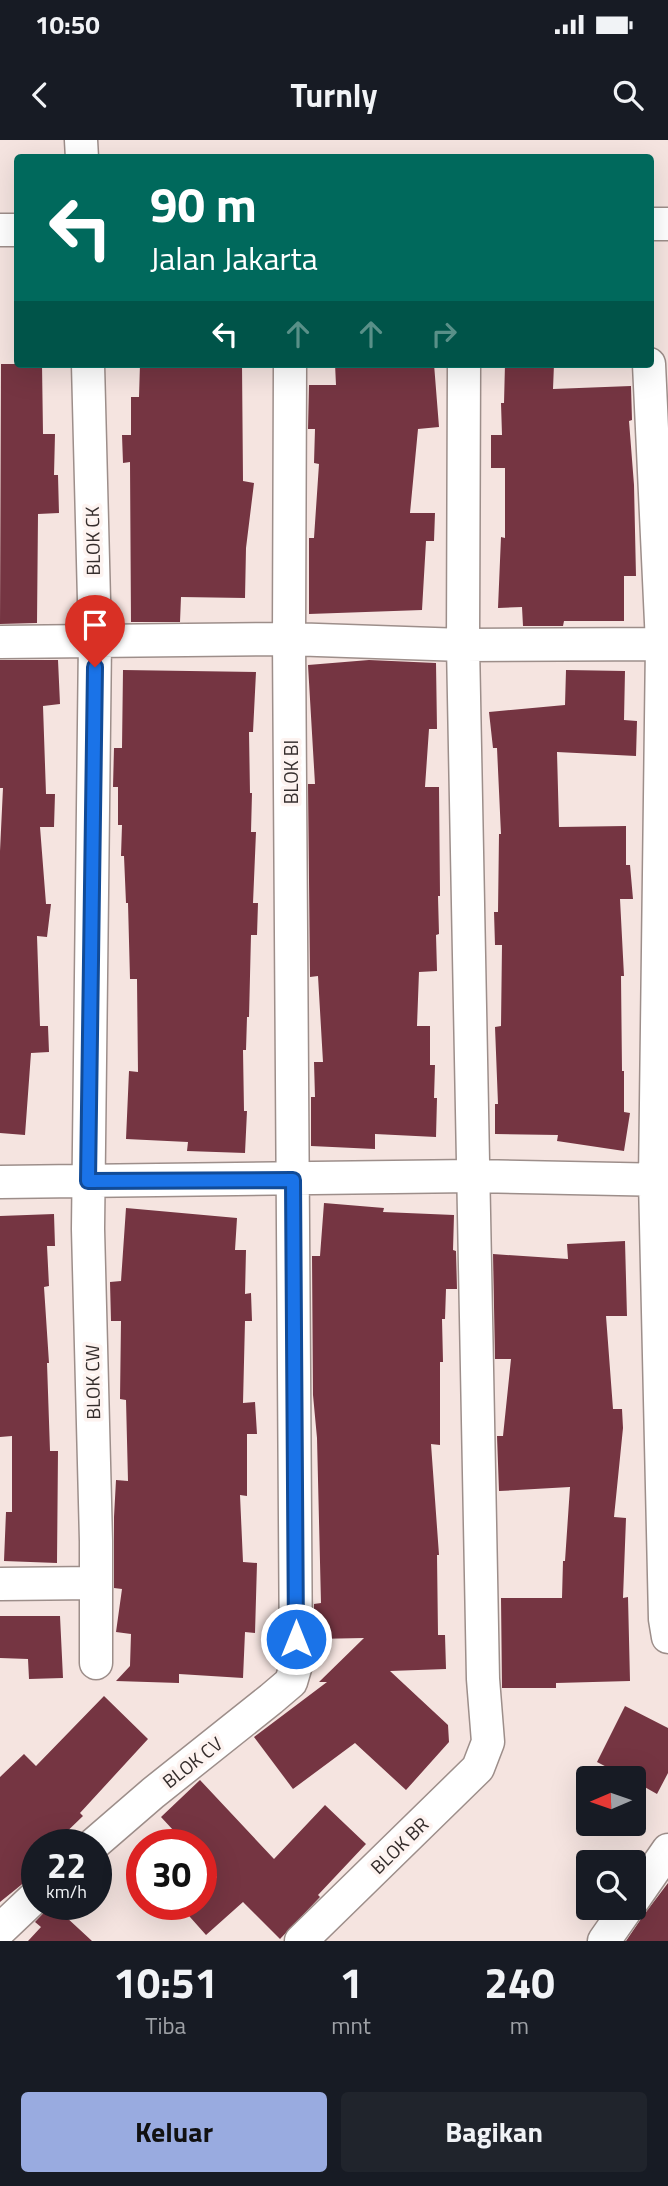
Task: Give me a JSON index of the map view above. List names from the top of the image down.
{
  "streets": {
    "street": [
      "BLOK CK",
      "BLOK BI",
      "BLOK CW",
      "BLOK CV",
      "BLOK BR"
    ]
  },
  "crossings": [
    ["BLOK CK", "BLOK CW"],
    ["BLOK BI", "BLOK CV"]
  ],
  "north": "left",
  "page": {
    "status": "10:50",
    "header": "Turnly",
    "turn": ["90 m", "Jalan Jakarta"],
    "speed": "22 km/h",
    "limit": "30",
    "eta": [
      "10:51",
      "Tiba",
      "1",
      "mnt",
      "240",
      "m"
    ],
    "buttons": ["Keluar", "Bagikan"]
  }
}
